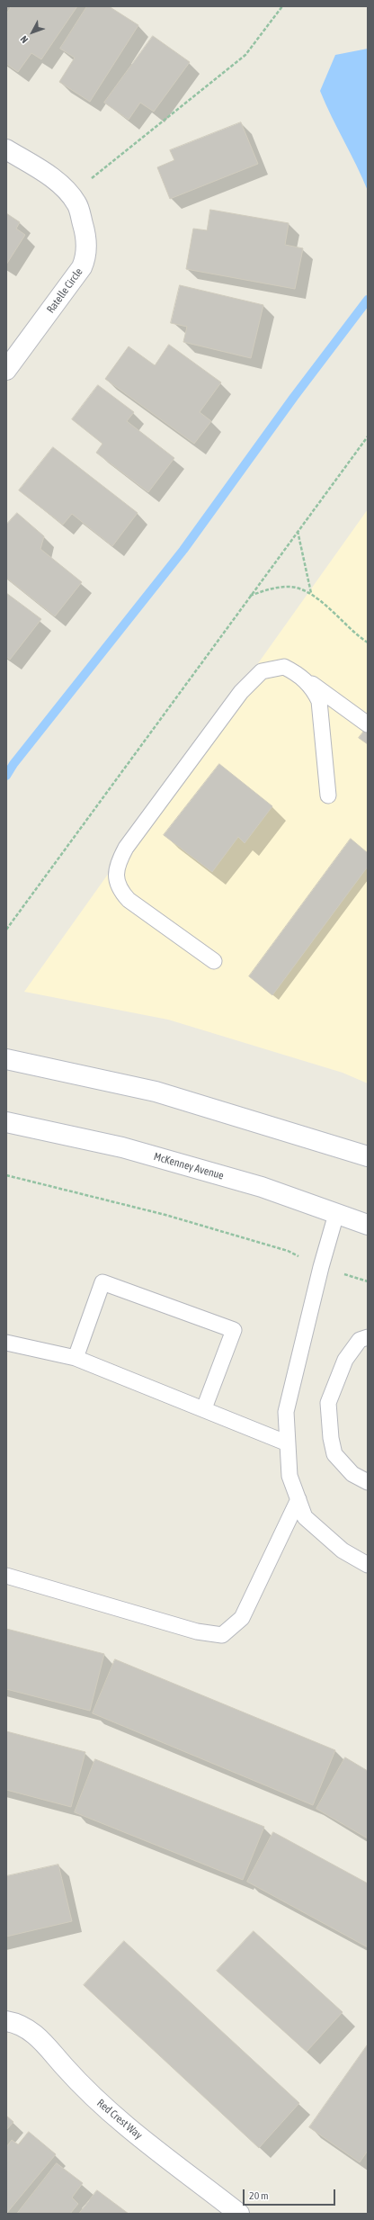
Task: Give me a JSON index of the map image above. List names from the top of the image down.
{
  "streets": {
    "main road": ["Ratelle Circle", "McKenney Avenue", "Red Crest Way"]
  },
  "scale_bar": "20 m",
  "north": "bottom left"
}
